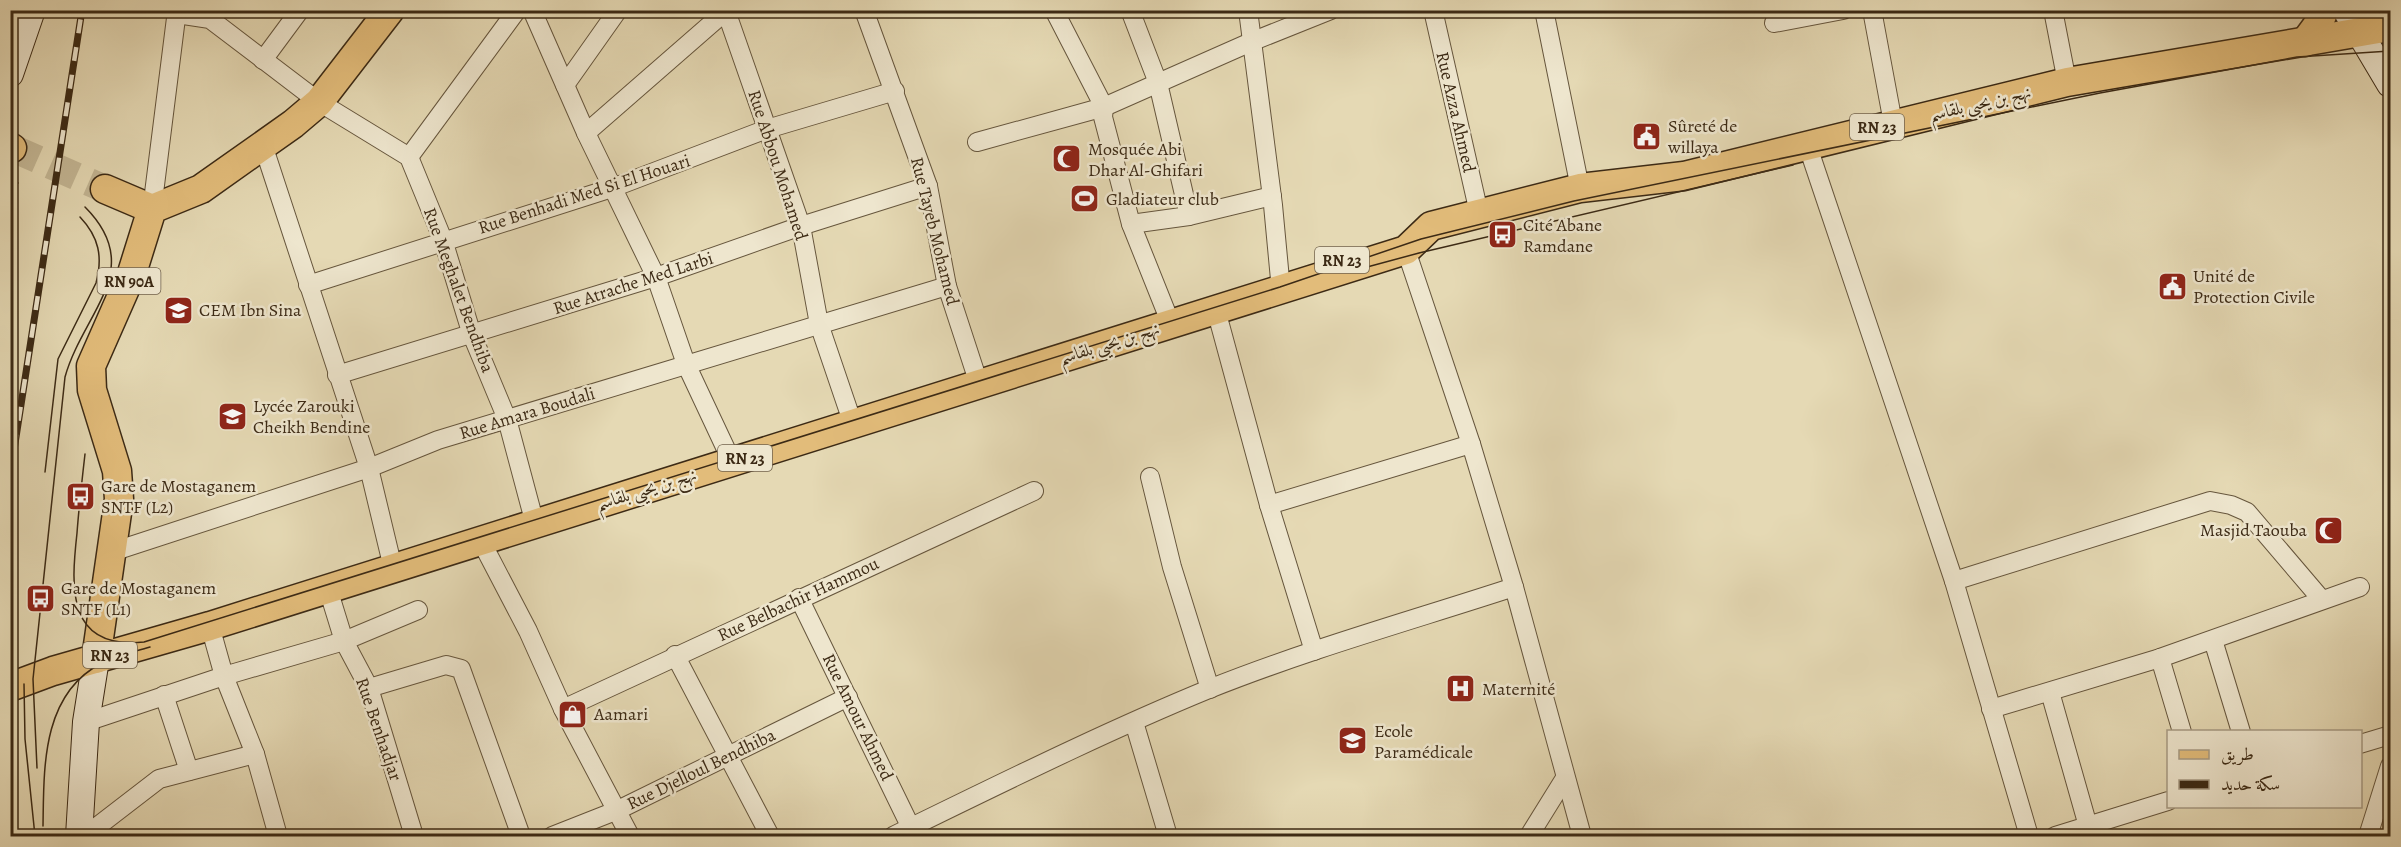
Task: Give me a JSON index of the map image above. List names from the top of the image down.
{
  "streets": {
    "main road": ["نهج بن يحيى بلقاسم", "RN 23", "RN 90A"],
    "street": [
      "Rue Azza Ahmed",
      "Rue Abbou Mohamed",
      "Rue Benhadi Med Si El Houari",
      "Rue Tayeb Mohamed",
      "Rue Atrache Med Larbi",
      "Rue Meghalet Bendhiba",
      "Rue Amara Boudali",
      "Rue Belbachir Hammou",
      "Rue Amour Ahmed",
      "Rue Benhadjar",
      "Rue Djelloul Bendhiba"
    ]
  },
  "crossings": [
    ["نهج بن يحيى بلقاسم", "Rue Azza Ahmed"],
    ["نهج بن يحيى بلقاسم", "Rue Abbou Mohamed"],
    ["نهج بن يحيى بلقاسم", "Rue Tayeb Mohamed"],
    ["نهج بن يحيى بلقاسم", "RN 90A"],
    ["نهج بن يحيى بلقاسم", "Rue Meghalet Bendhiba"],
    ["نهج بن يحيى بلقاسم", "Rue Benhadjar"],
    ["Rue Abbou Mohamed", "Rue Benhadi Med Si El Houari"],
    ["Rue Abbou Mohamed", "Rue Atrache Med Larbi"],
    ["Rue Abbou Mohamed", "Rue Amara Boudali"],
    ["Rue Benhadi Med Si El Houari", "Rue Tayeb Mohamed"],
    ["Rue Benhadi Med Si El Houari", "Rue Meghalet Bendhiba"],
    ["Rue Tayeb Mohamed", "Rue Atrache Med Larbi"],
    ["Rue Tayeb Mohamed", "Rue Amara Boudali"],
    ["RN 90A", "Rue Amara Boudali"],
    ["Rue Atrache Med Larbi", "Rue Meghalet Bendhiba"],
    ["Rue Meghalet Bendhiba", "Rue Amara Boudali"],
    ["Rue Belbachir Hammou", "Rue Amour Ahmed"],
    ["Rue Amour Ahmed", "Rue Djelloul Bendhiba"]
  ],
  "places": {
    "public building": ["Sûreté de willaya", "Unité de Protection Civile"],
    "mosque": ["Mosquée Abi Dhar Al-Ghifari", "Masjid Taouba"],
    "sports": ["Gladiateur club"],
    "bus stop": ["Cité Abane Ramdane", "Gare de Mostaganem SNTF (L2)", "Gare de Mostaganem SNTF (L1)"],
    "school or university": ["CEM Ibn Sina", "Lycée Zarouki Cheikh Bendine", "Ecole Paramédicale"],
    "hospital": ["Maternité"],
    "shop": ["Aamari"]
  },
  "legend": ["طريق", "سكة حديد"]
}
